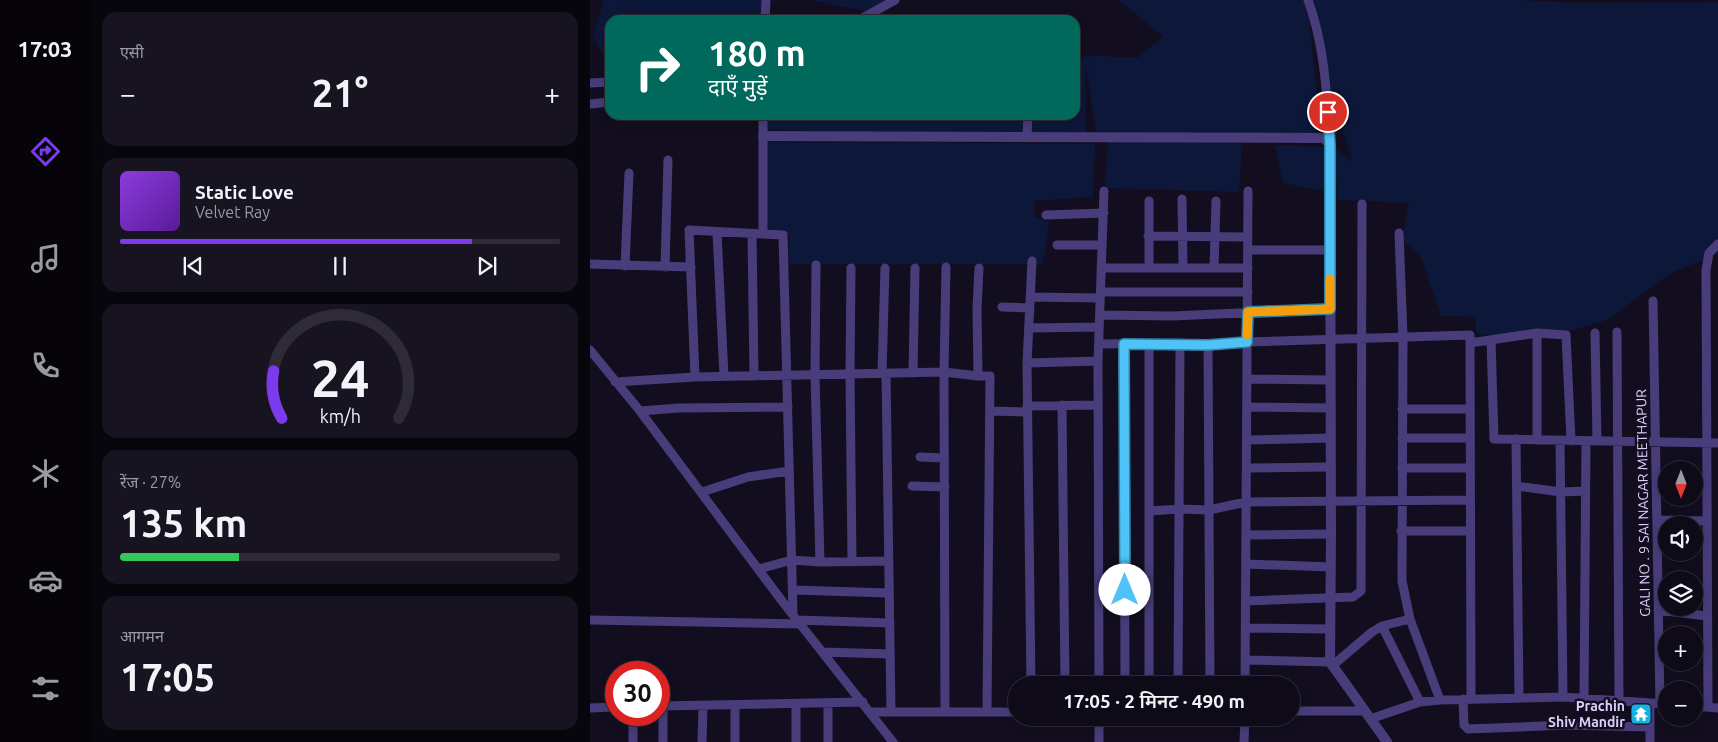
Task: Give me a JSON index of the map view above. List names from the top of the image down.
{
  "streets": {
    "street": ["GALI NO . 9 SAI NAGAR MEETHAPUR"]
  },
  "places": {
    "temple": ["Prachin Shiv Mandir"]
  },
  "north": "bottom",
  "page": {
    "tabs": "17:03",
    "tile": [
      "एसी",
      ["रेंज · 27%", "135 km"],
      ["आगमन", "17:05"]
    ],
    "turn": ["180 m", "दाएँ मुड़ें"],
    "heat": ["−", "21°", "+"],
    "song": ["Static Love", "Velvet Ray"],
    "map_buttons": ["+", "−"],
    "limit": "30",
    "trip": "17:05 · 2 मिनट · 490 m",
    "gauge": ["24", "km/h"]
  }
}
